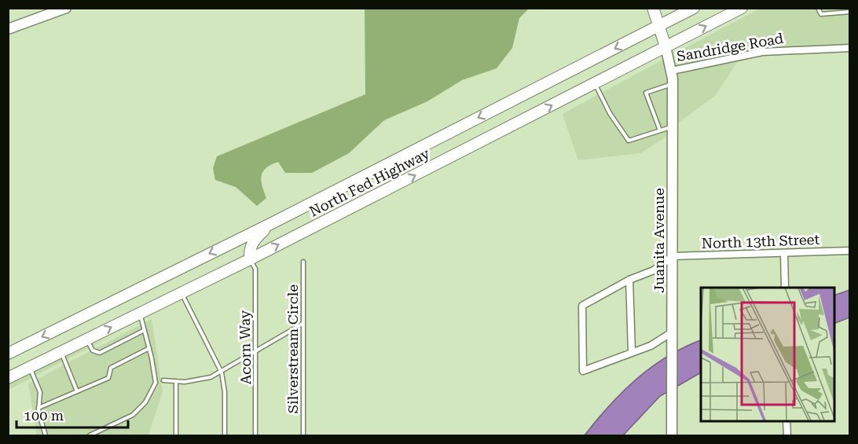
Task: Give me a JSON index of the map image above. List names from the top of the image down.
{
  "streets": {
    "main road": ["North Fed Highway"],
    "street": ["Sandridge Road", "Juanita Avenue", "North 13th Street"],
    "lane": ["Acorn Way", "Silverstream Circle"]
  },
  "crossings": [
    ["Sandridge Road", "Juanita Avenue"],
    ["North Fed Highway", "Juanita Avenue"],
    ["North Fed Highway", "Acorn Way"],
    ["Juanita Avenue", "North 13th Street"]
  ],
  "scale_bar": "100 m"
}
